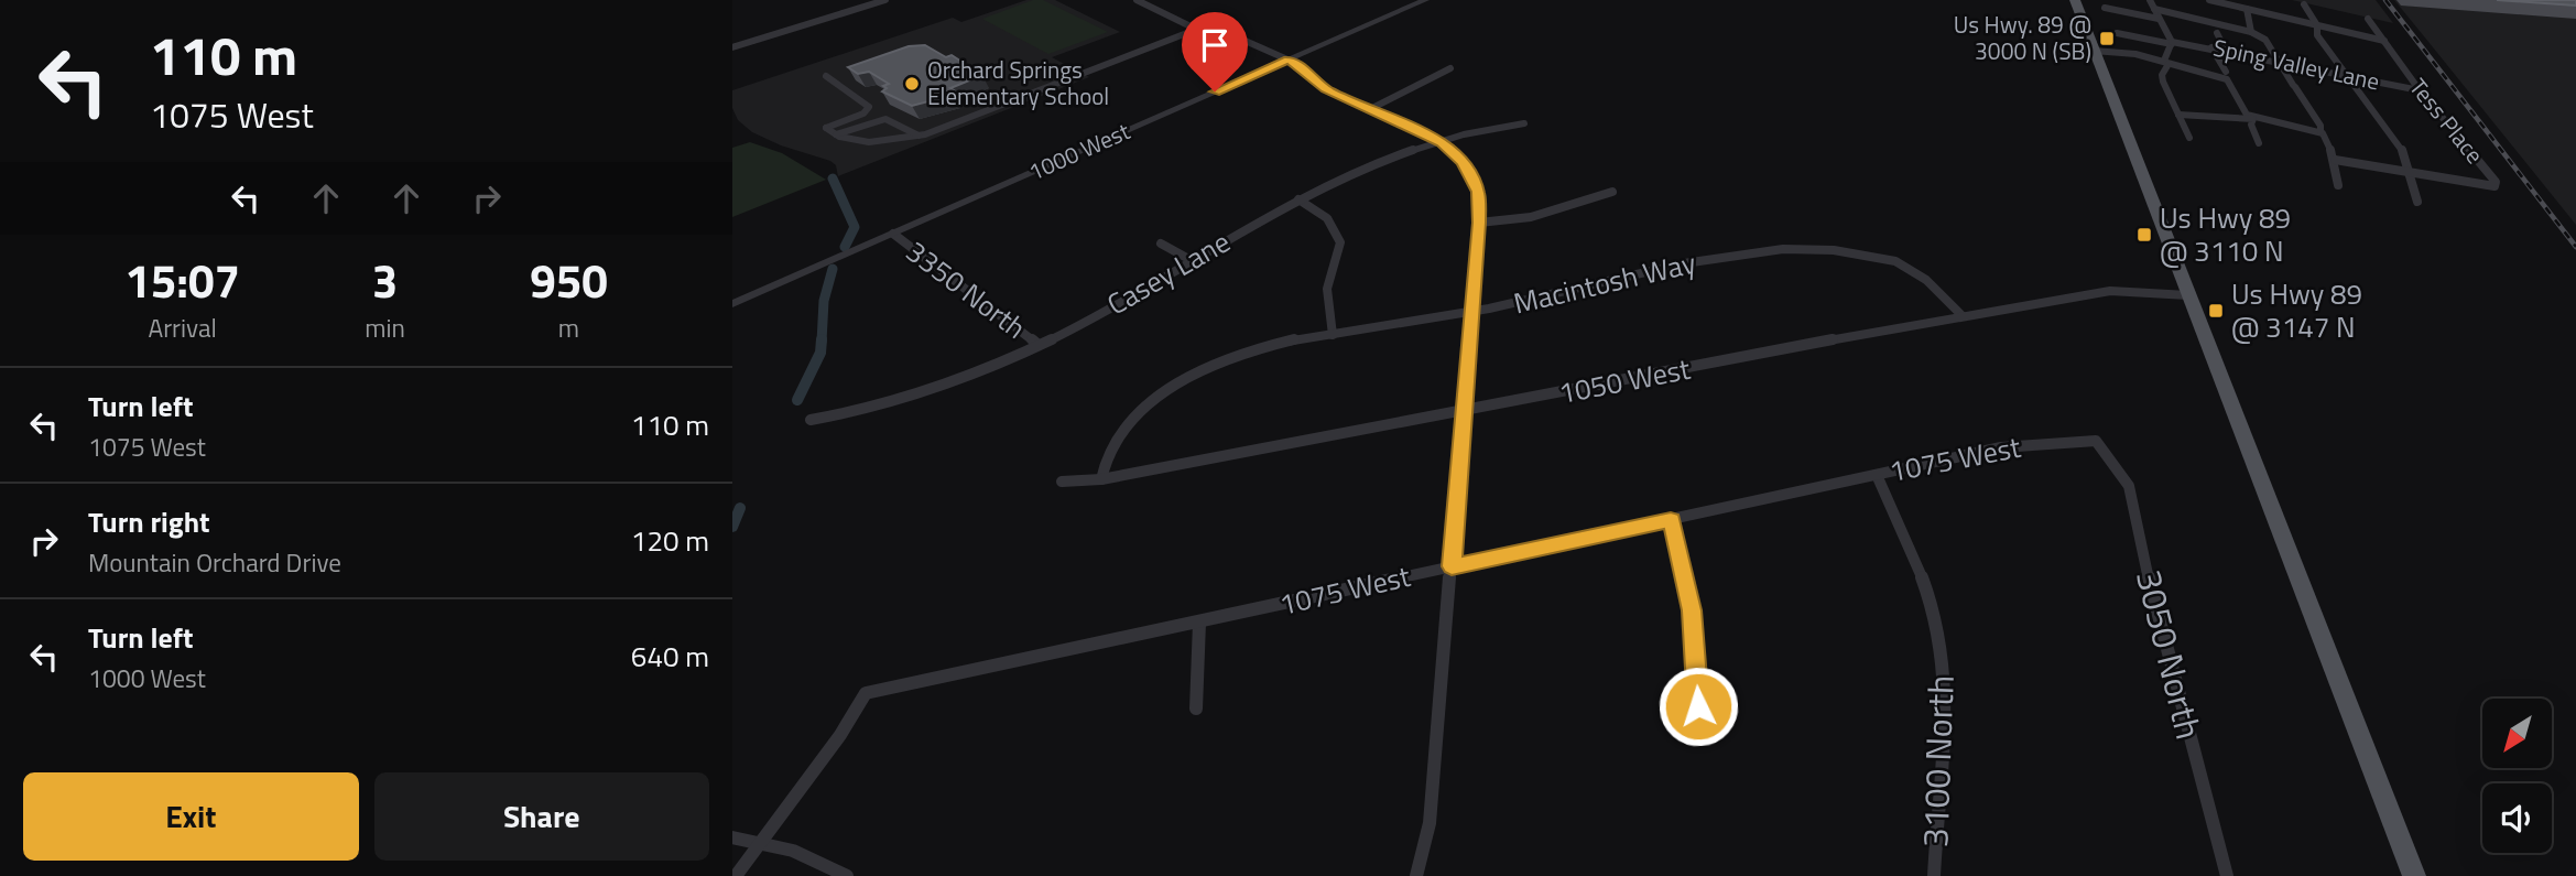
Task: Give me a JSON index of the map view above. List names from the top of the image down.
{
  "streets": {
    "street": [
      "Sping Valley Lane",
      "Tess Place",
      "1000 West",
      "Casey Lane",
      "Macintosh Way",
      "3350 North",
      "1050 West",
      "1075 West",
      "3050 North",
      "3100 North"
    ]
  },
  "crossings": [
    ["Sping Valley Lane", "Tess Place"],
    ["1000 West", "3350 North"],
    ["Casey Lane", "3350 North"],
    ["Macintosh Way", "1050 West"],
    ["1075 West", "3050 North"],
    ["1075 West", "3100 North"]
  ],
  "places": {
    "transit": ["Us Hwy. 89 @ 3000 N (SB)", "Us Hwy 89 @ 3110 N", "Us Hwy 89 @ 3147 N"],
    "other": ["Orchard Springs Elementary School"]
  },
  "north": "bottom left",
  "page": {
    "turn": ["110 m", "1075 West"],
    "eta": [
      "15:07",
      "Arrival",
      "3",
      "min",
      "950",
      "m"
    ],
    "list": [
      {
        "name": "Turn left",
        "note": "1075 West",
        "value": "110 m"
      },
      {
        "name": "Turn right",
        "note": "Mountain Orchard Drive",
        "value": "120 m"
      },
      {
        "name": "Turn left",
        "note": "1000 West",
        "value": "640 m"
      }
    ],
    "buttons": ["Exit", "Share"]
  }
}
